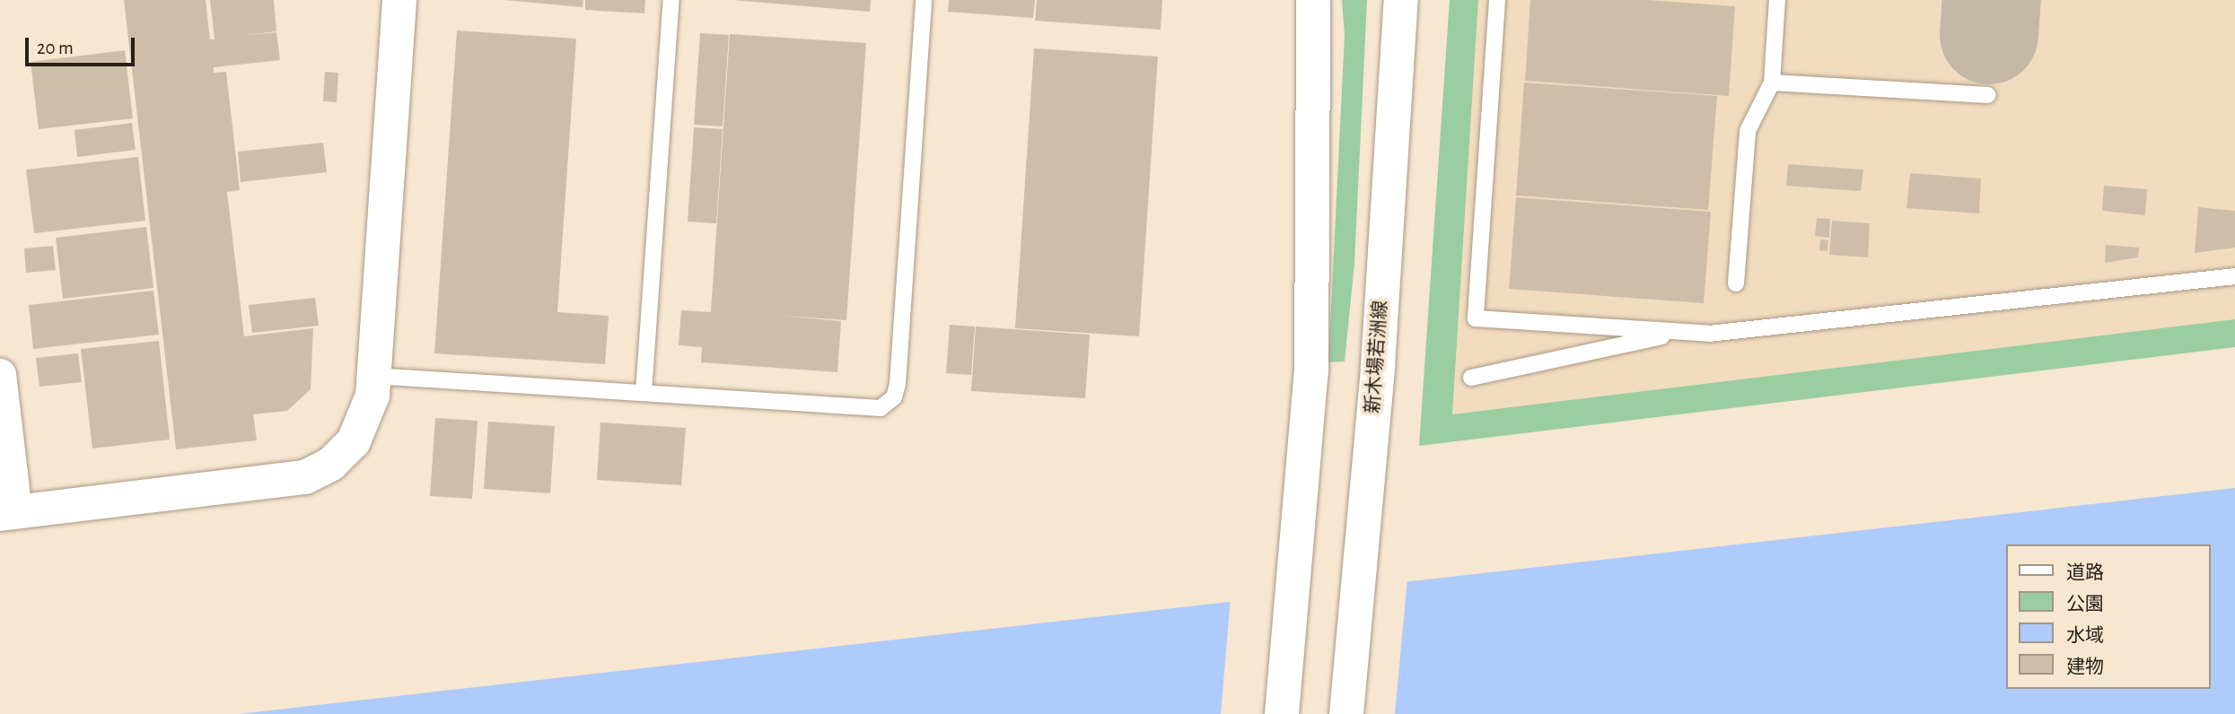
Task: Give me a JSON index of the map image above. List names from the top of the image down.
{
  "streets": {
    "street": ["新木場若洲線"]
  },
  "legend": [
    "道路",
    "公園",
    "水域",
    "建物"
  ],
  "scale_bar": "20 m"
}
